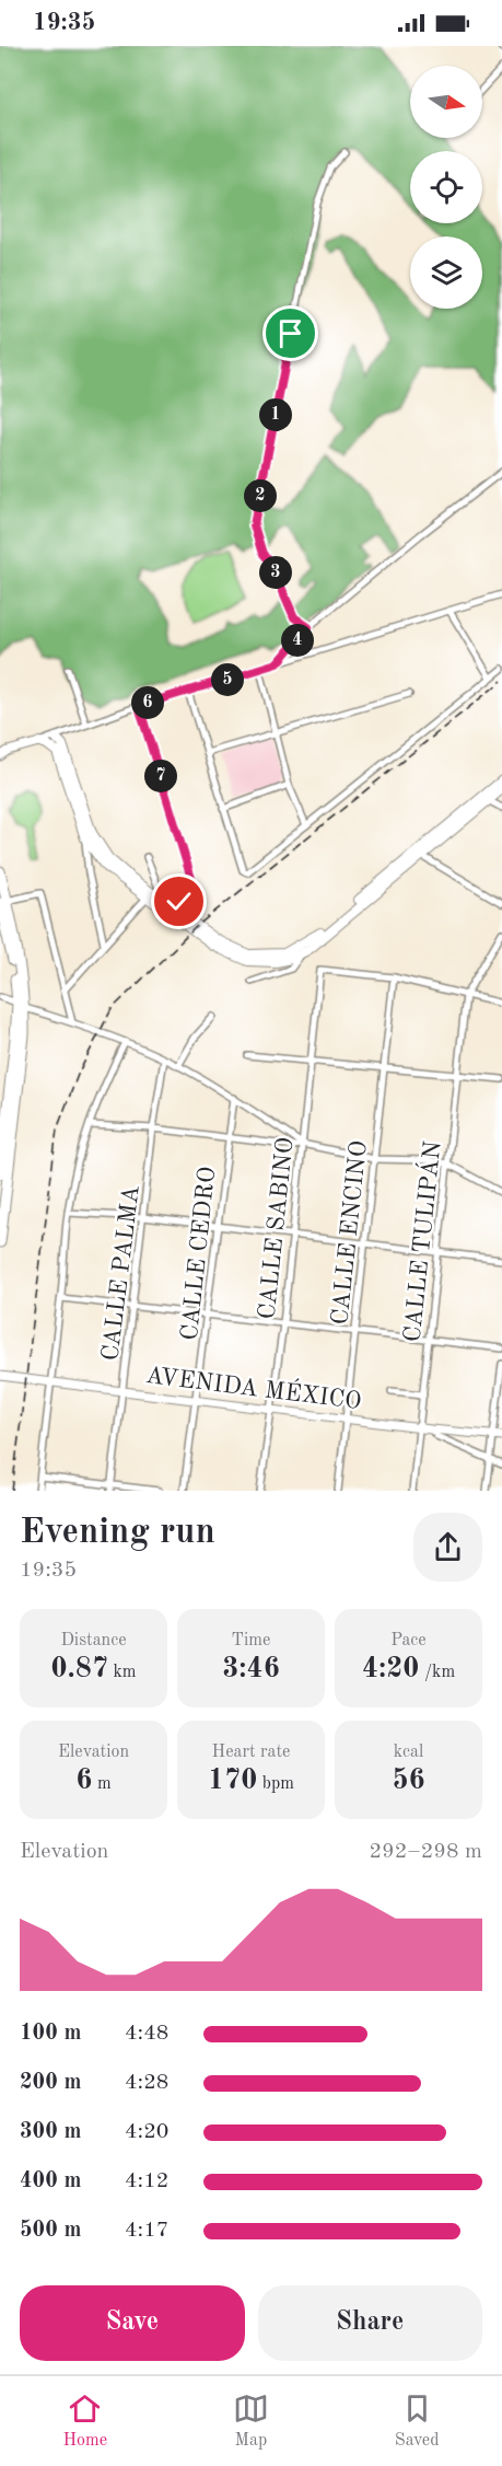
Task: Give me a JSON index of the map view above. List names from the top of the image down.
{
  "streets": {
    "street": [
      "CALLE SABINO",
      "CALLE ENCINO",
      "CALLE TULIPÁN",
      "CALLE CEDRO",
      "CALLE PALMA",
      "AVENIDA MÉXICO"
    ]
  },
  "crossings": [
    ["CALLE SABINO", "CALLE ENCINO"],
    ["CALLE SABINO", "AVENIDA MÉXICO"],
    ["CALLE ENCINO", "AVENIDA MÉXICO"],
    ["CALLE TULIPÁN", "AVENIDA MÉXICO"],
    ["CALLE CEDRO", "AVENIDA MÉXICO"],
    ["CALLE PALMA", "AVENIDA MÉXICO"]
  ],
  "north": "right",
  "page": {
    "status": "19:35",
    "pins": [
      "1",
      "2",
      "3",
      "4",
      "5",
      "6",
      "7"
    ],
    "heading": ["Evening run", "19:35"],
    "stats": [
      ["Distance", "0.87 km"],
      ["Time", "3:46"],
      ["Pace", "4:20 /km"],
      ["Elevation", "6 m"],
      ["Heart rate", "170 bpm"],
      ["kcal", "56"]
    ],
    "chart": ["Elevation", "292–298 m"],
    "list": [
      {
        "name": "100 m",
        "note": "4:48"
      },
      {
        "name": "200 m",
        "note": "4:28"
      },
      {
        "name": "300 m",
        "note": "4:20"
      },
      {
        "name": "400 m",
        "note": "4:12"
      },
      {
        "name": "500 m",
        "note": "4:17"
      }
    ],
    "buttons": ["Save", "Share"],
    "tabs": ["Home", "Map", "Saved"]
  }
}
